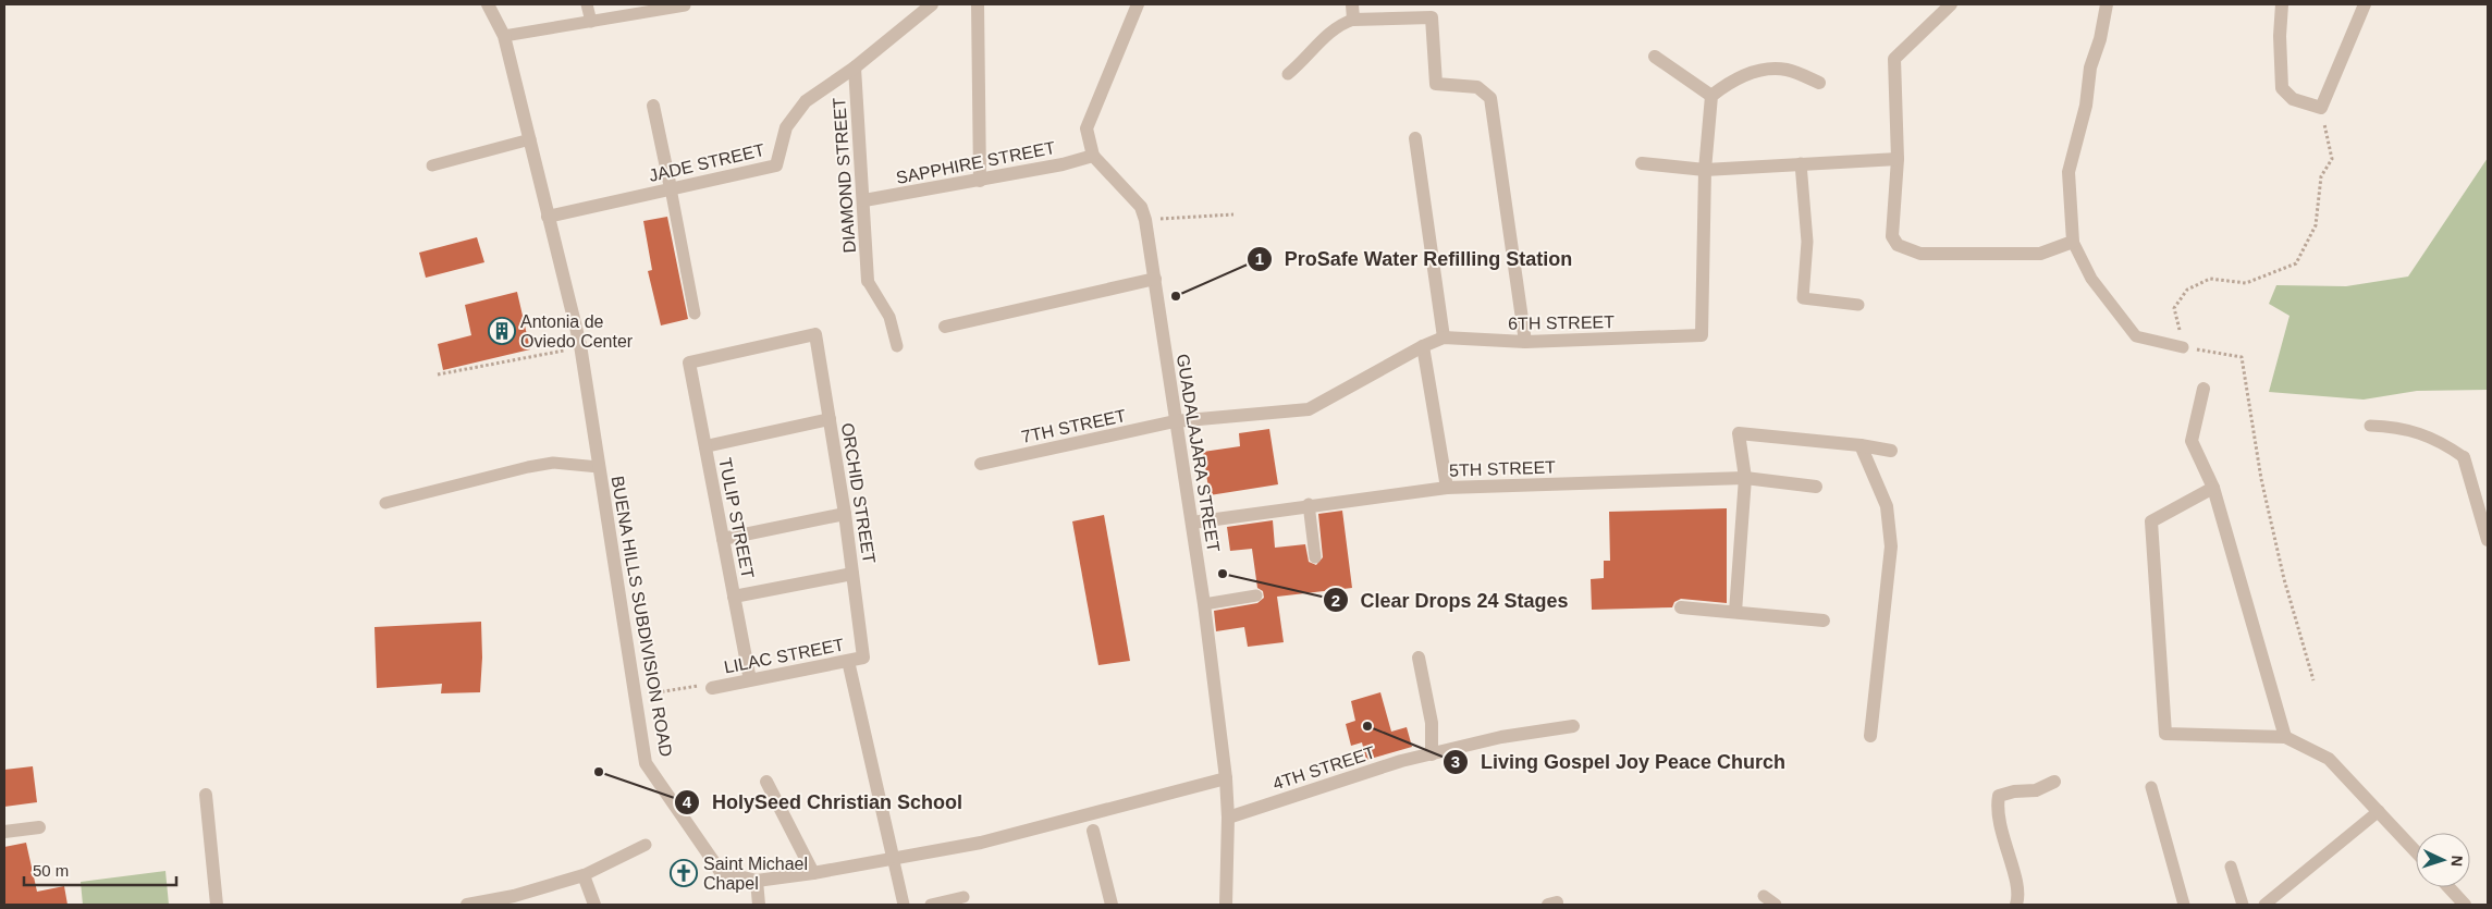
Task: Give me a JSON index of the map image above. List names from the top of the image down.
{
  "streets": {
    "street": [
      "JADE STREET",
      "SAPPHIRE STREET",
      "DIAMOND STREET",
      "6TH STREET",
      "7TH STREET",
      "GUADALAJARA STREET",
      "5TH STREET",
      "ORCHID STREET",
      "TULIP STREET",
      "BUENA HILLS SUBDIVISION ROAD",
      "LILAC STREET",
      "4TH STREET"
    ]
  },
  "crossings": [
    ["JADE STREET", "DIAMOND STREET"],
    ["JADE STREET", "BUENA HILLS SUBDIVISION ROAD"],
    ["SAPPHIRE STREET", "DIAMOND STREET"],
    ["SAPPHIRE STREET", "GUADALAJARA STREET"],
    ["6TH STREET", "7TH STREET"],
    ["6TH STREET", "GUADALAJARA STREET"],
    ["7TH STREET", "GUADALAJARA STREET"],
    ["GUADALAJARA STREET", "5TH STREET"],
    ["GUADALAJARA STREET", "BUENA HILLS SUBDIVISION ROAD"],
    ["GUADALAJARA STREET", "4TH STREET"],
    ["ORCHID STREET", "TULIP STREET"],
    ["ORCHID STREET", "LILAC STREET"],
    ["TULIP STREET", "LILAC STREET"]
  ],
  "places": {
    "other": [
      "ProSafe Water Refilling Station",
      "Clear Drops 24 Stages",
      "Living Gospel Joy Peace Church",
      "HolySeed Christian School"
    ],
    "building": ["Antonia de Oviedo Center"],
    "church": ["Saint Michael Chapel"]
  },
  "scale_bar": "50 m",
  "north": "right"
}
